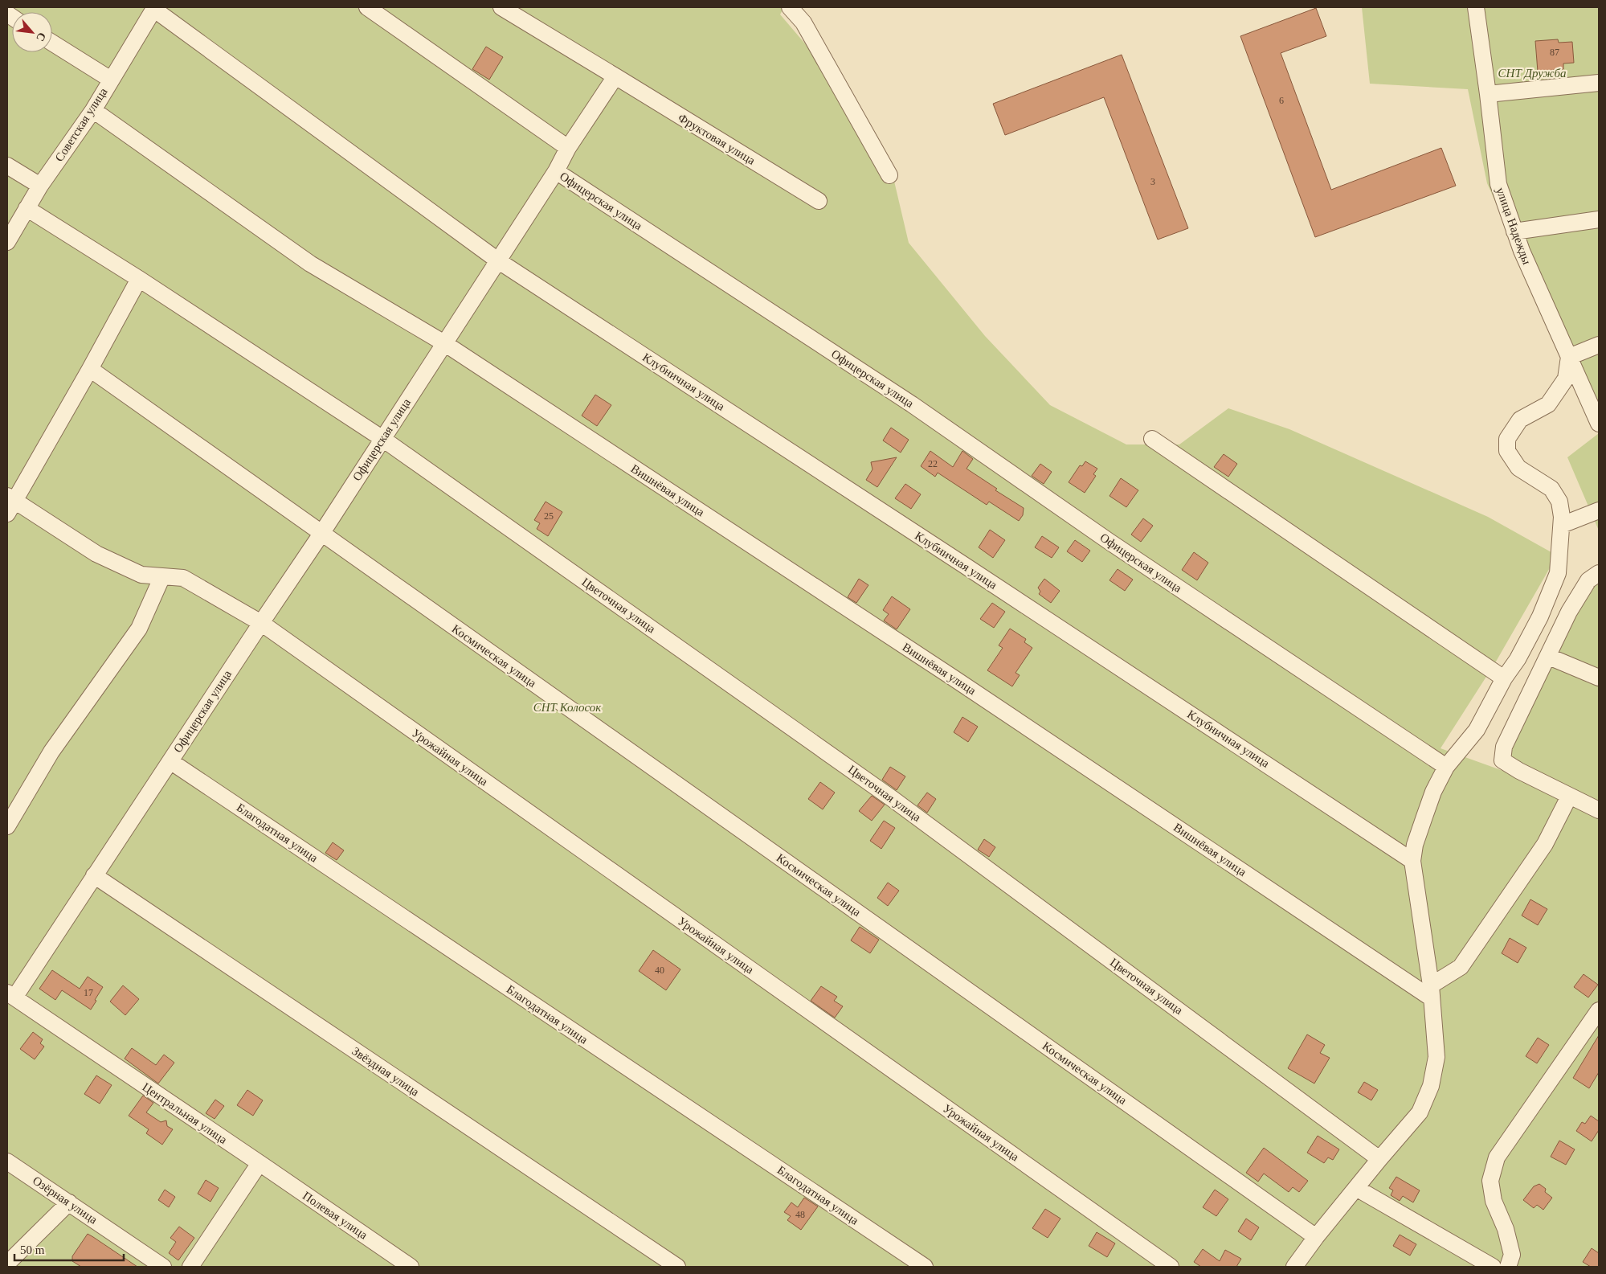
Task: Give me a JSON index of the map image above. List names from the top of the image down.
{
  "streets": {
    "street": [
      "Советская улица",
      "Фруктовая улица",
      "Офицерская улица",
      "улица Надежды",
      "Клубничная улица",
      "Вишнёвая улица",
      "Цветочная улица",
      "Космическая улица",
      "Урожайная улица",
      "Благодатная улица",
      "Звёздная улица",
      "Центральная улица",
      "Озёрная улица",
      "Полевая улица"
    ]
  },
  "crossings": [
    ["Советская улица", "Клубничная улица"],
    ["Советская улица", "Вишнёвая улица"],
    ["Советская улица", "Цветочная улица"],
    ["Офицерская улица", "Клубничная улица"],
    ["Офицерская улица", "Вишнёвая улица"],
    ["Офицерская улица", "Цветочная улица"],
    ["Офицерская улица", "Космическая улица"],
    ["Офицерская улица", "Урожайная улица"],
    ["Офицерская улица", "Благодатная улица"],
    ["Офицерская улица", "Звёздная улица"],
    ["Офицерская улица", "Центральная улица"],
    ["Центральная улица", "Полевая улица"]
  ],
  "parks": ["СНТ Дружба", "СНТ Колосок"],
  "house_numbers": [
    "87",
    "6",
    "3",
    "22",
    "25",
    "40",
    "17",
    "48"
  ],
  "scale_bar": "50 m",
  "north": "bottom right"
}
